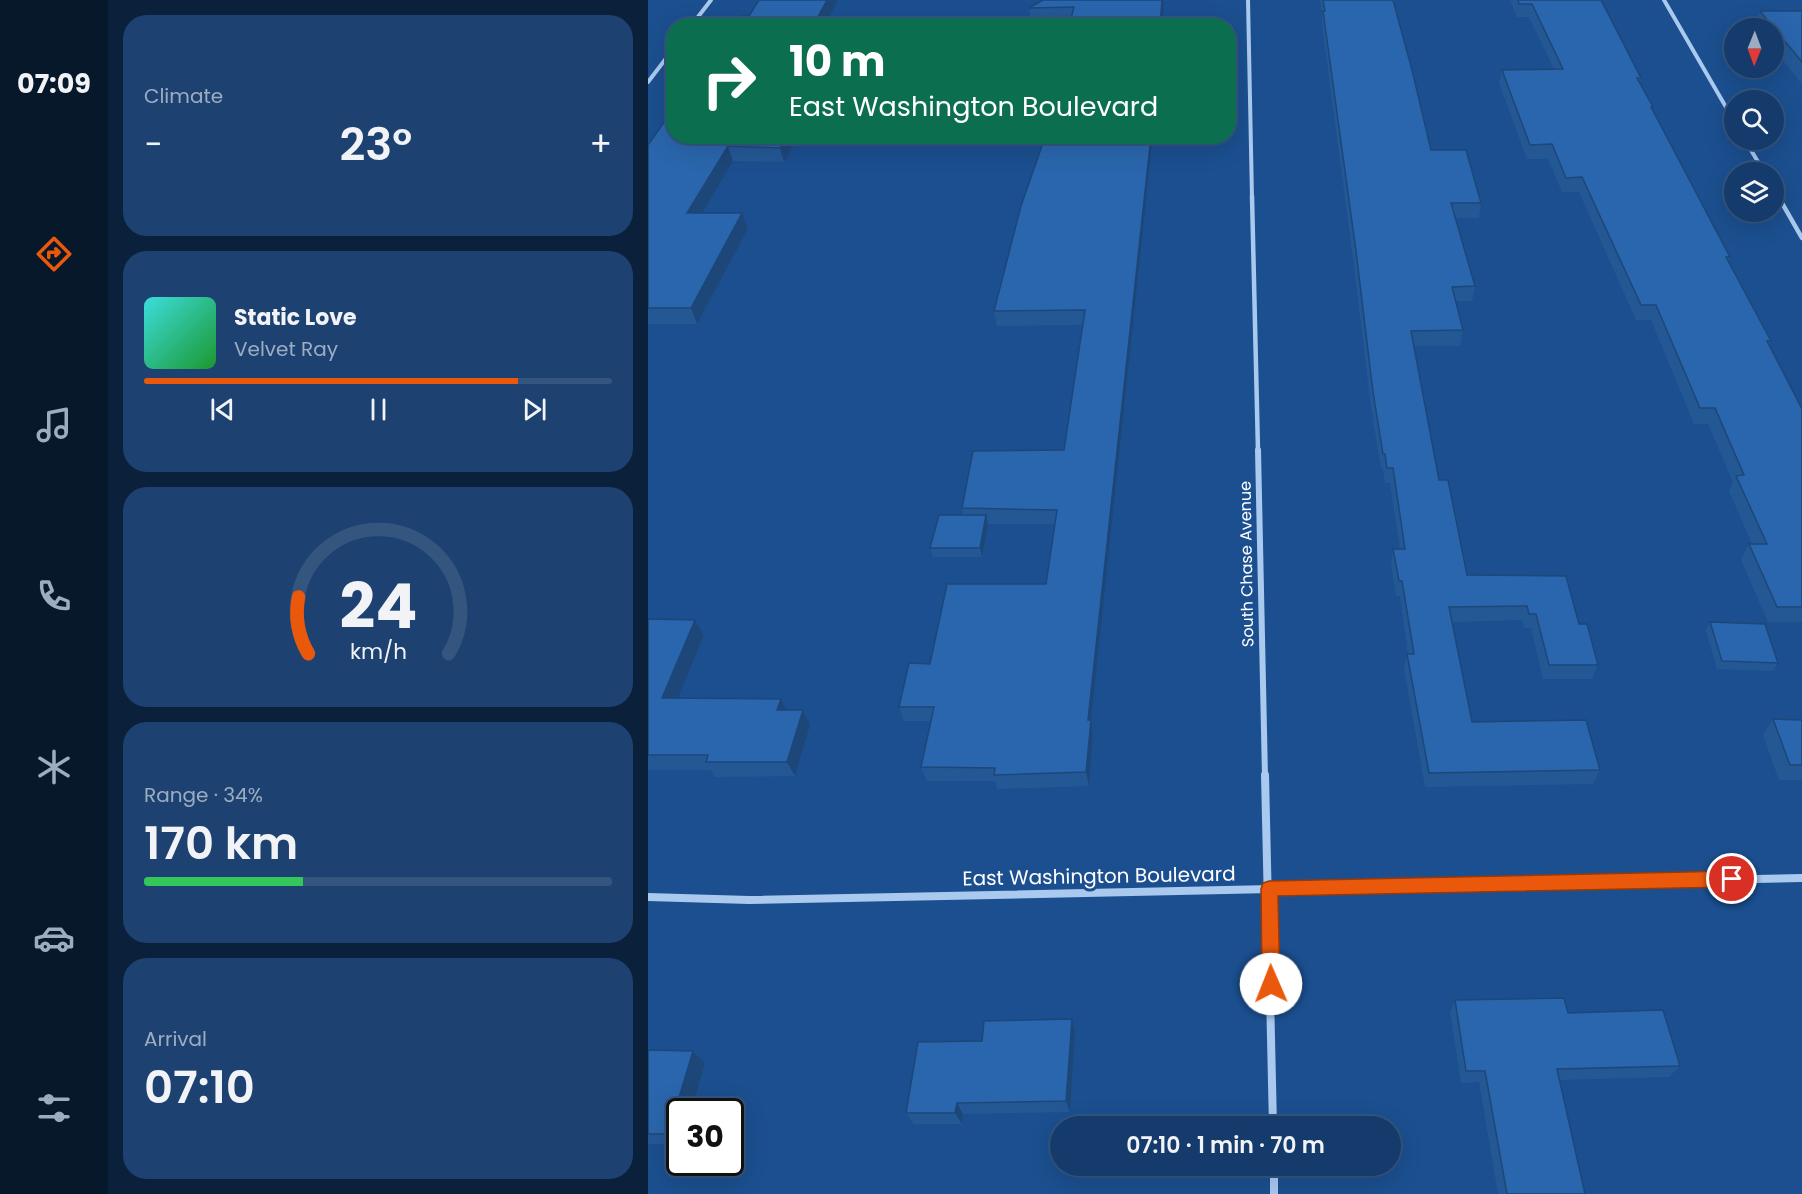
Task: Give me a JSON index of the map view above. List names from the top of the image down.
{
  "streets": {
    "street": ["South Chase Avenue", "East Washington Boulevard"]
  },
  "crossings": [
    ["South Chase Avenue", "East Washington Boulevard"]
  ],
  "north": "bottom",
  "page": {
    "tabs": "07:09",
    "tile": [
      "Climate",
      ["Range · 34%", "170 km"],
      ["Arrival", "07:10"]
    ],
    "turn": ["10 m", "East Washington Boulevard"],
    "heat": ["−", "23°", "+"],
    "song": ["Static Love", "Velvet Ray"],
    "limit": "30",
    "trip": "07:10 · 1 min · 70 m",
    "gauge": ["24", "km/h"]
  }
}
